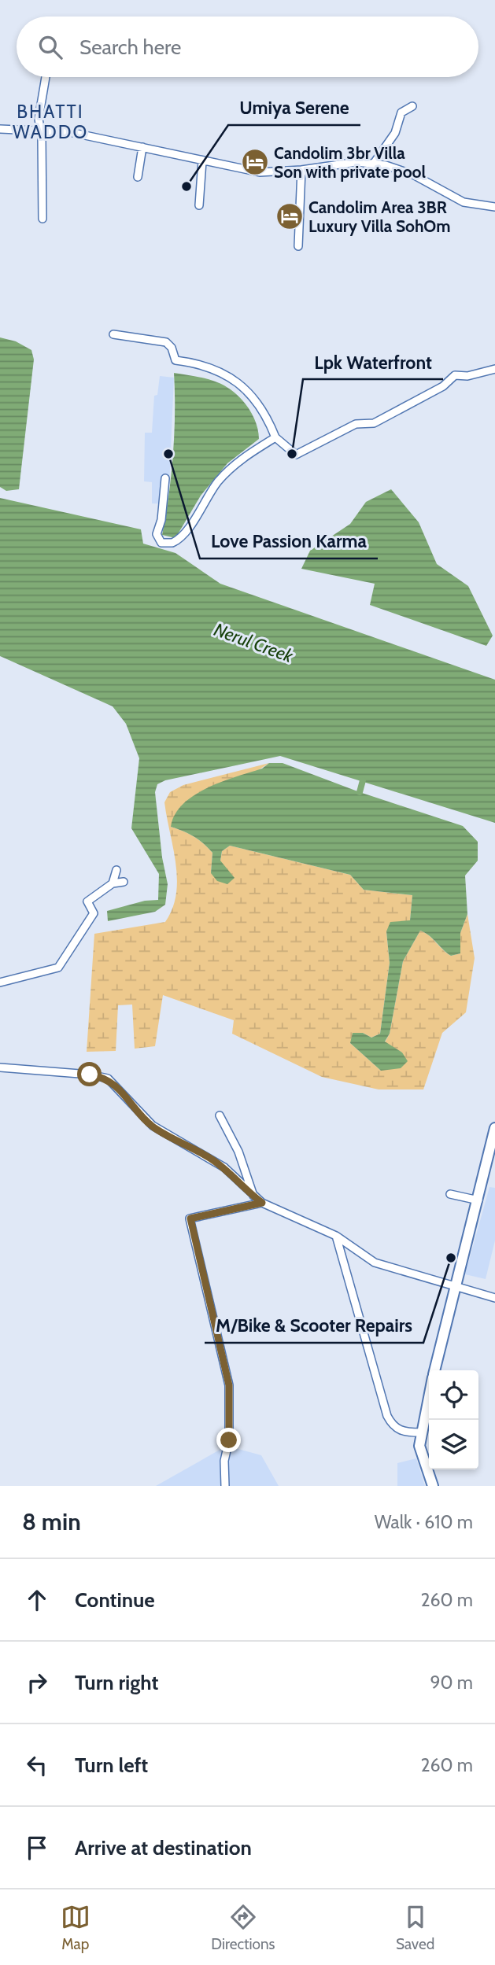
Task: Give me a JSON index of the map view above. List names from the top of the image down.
{
  "districts": ["BHATTI WADDO"],
  "water": ["Nerul Creek"],
  "places": {
    "hotel": ["Candolim 3br Villa Son with private pool", "Candolim Area 3BR Luxury Villa SohOm"],
    "other": [
      "Umiya Serene",
      "Love Passion Karma",
      "Lpk Waterfront",
      "M/Bike & Scooter Repairs"
    ]
  },
  "page": {
    "search": "Search here",
    "heading": ["8 min", "Walk · 610 m"],
    "list": [
      ["Continue", "260 m"],
      ["Turn right", "90 m"],
      ["Turn left", "260 m"],
      "Arrive at destination"
    ],
    "nav": ["Map", "Directions", "Saved"]
  }
}
